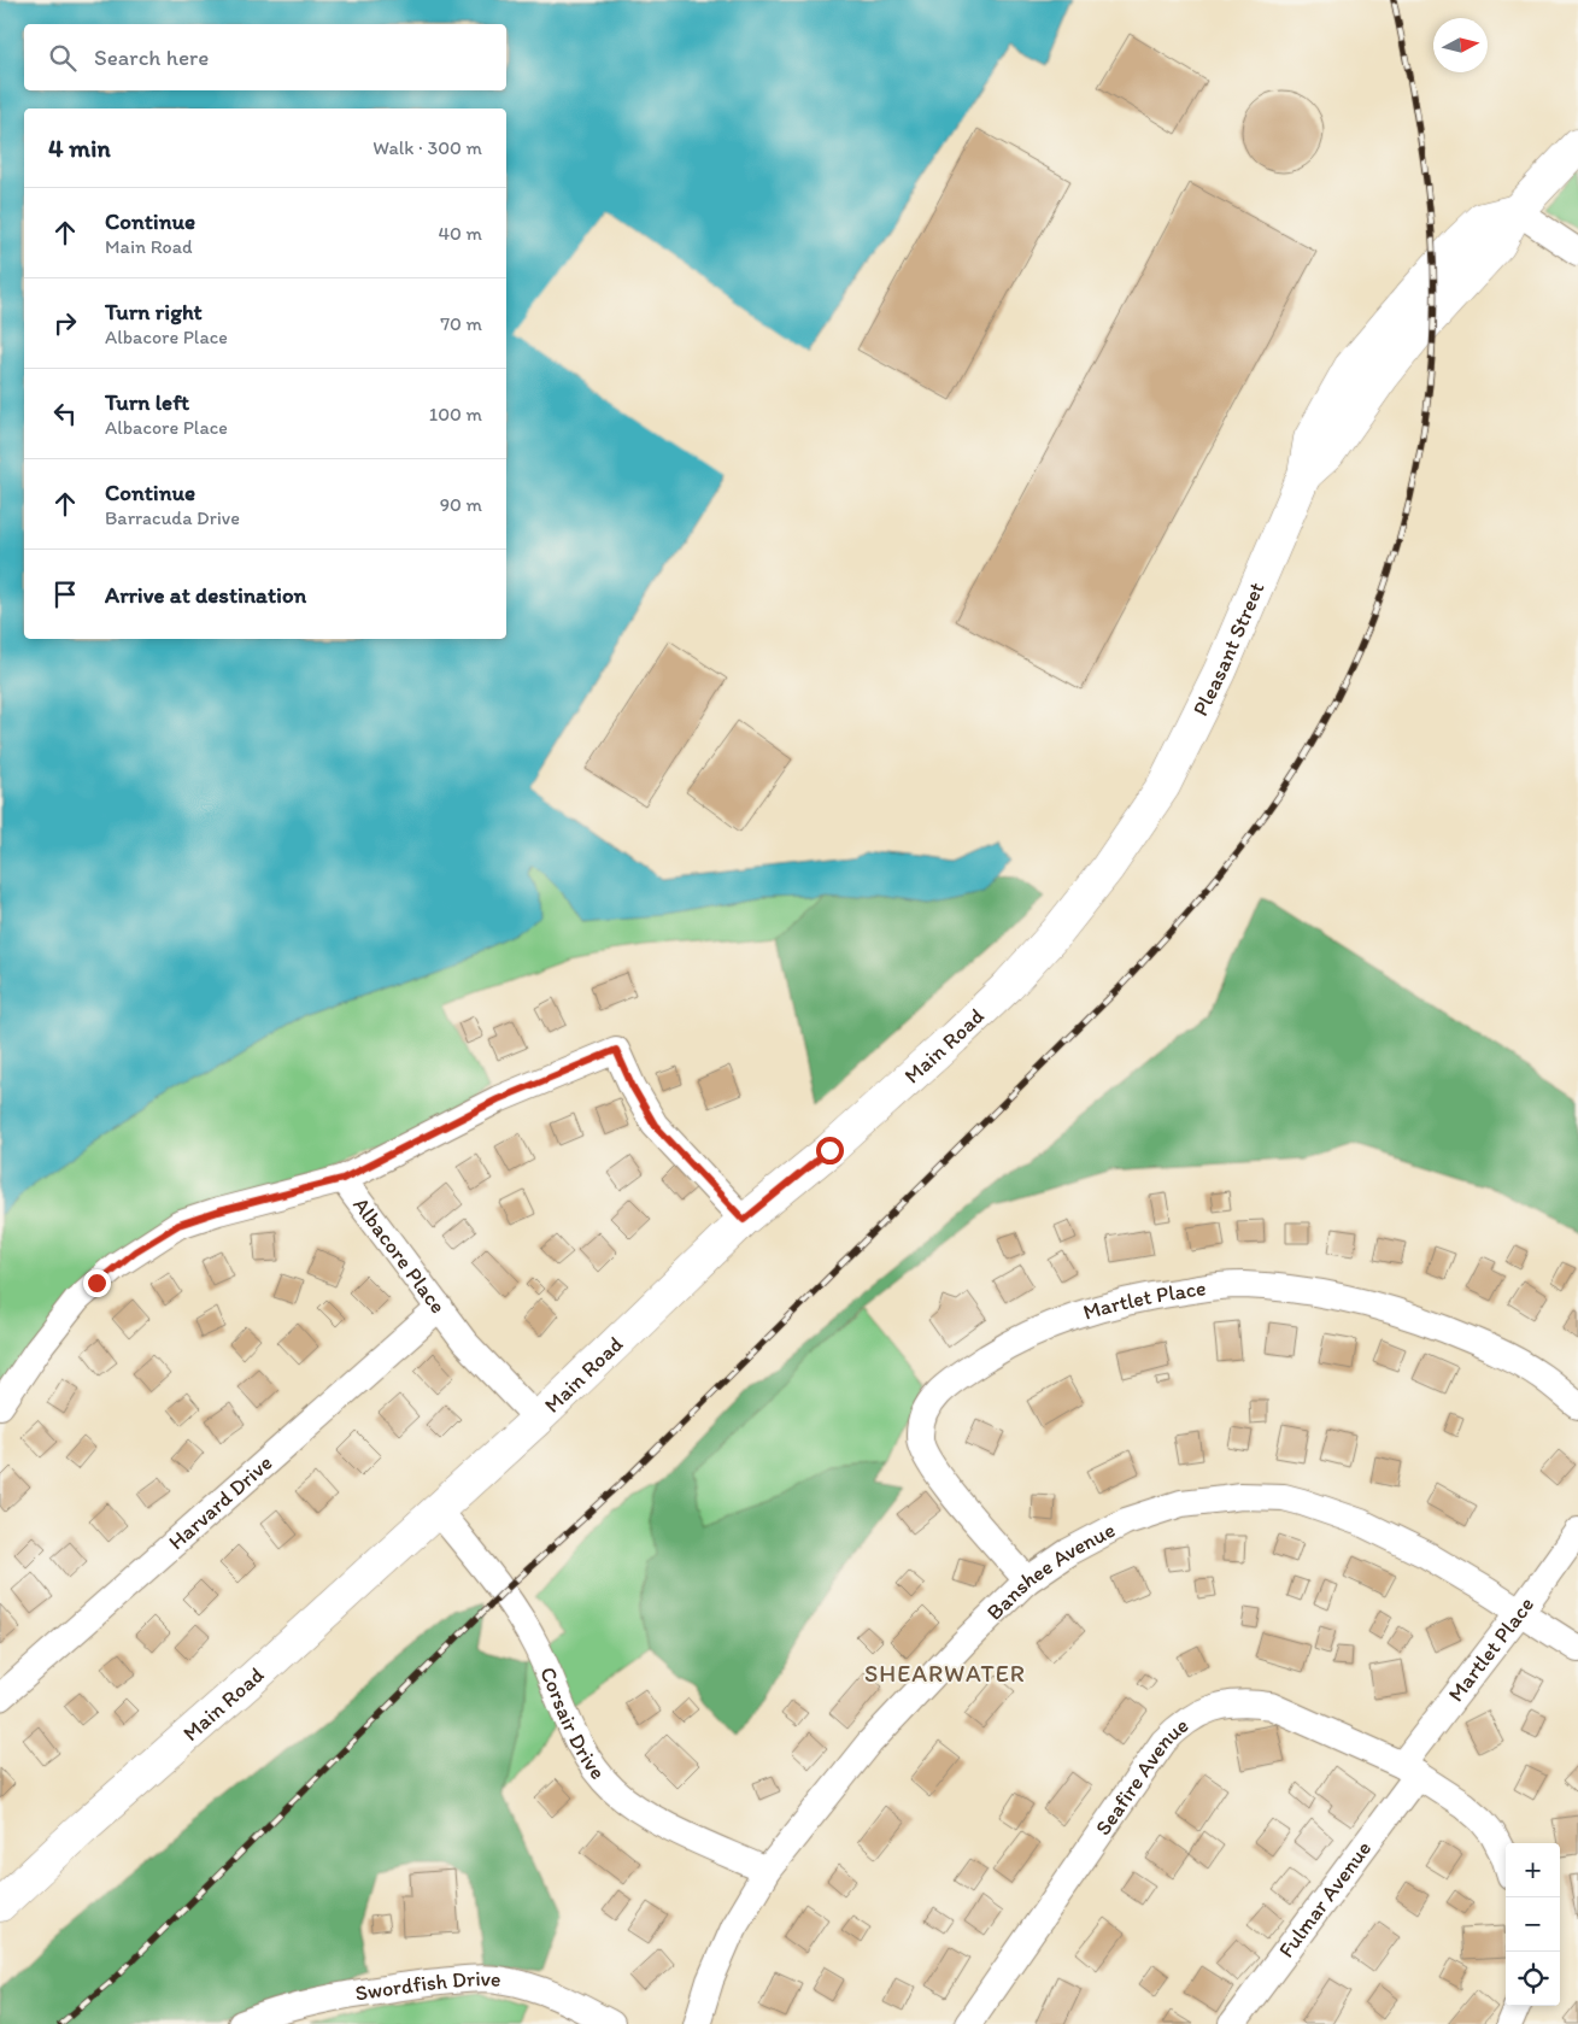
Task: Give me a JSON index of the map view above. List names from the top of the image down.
{
  "streets": {
    "main road": ["Pleasant Street", "Main Road"],
    "street": [
      "Albacore Place",
      "Martlet Place",
      "Harvard Drive",
      "Banshee Avenue",
      "Corsair Drive",
      "Seafire Avenue",
      "Fulmar Avenue",
      "Swordfish Drive"
    ]
  },
  "crossings": [
    ["Pleasant Street", "Main Road"],
    ["Main Road", "Albacore Place"],
    ["Main Road", "Corsair Drive"],
    ["Albacore Place", "Harvard Drive"],
    ["Martlet Place", "Banshee Avenue"],
    ["Martlet Place", "Seafire Avenue"],
    ["Martlet Place", "Fulmar Avenue"],
    ["Banshee Avenue", "Corsair Drive"],
    ["Seafire Avenue", "Fulmar Avenue"]
  ],
  "districts": ["SHEARWATER"],
  "north": "right",
  "page": {
    "search": "Search here",
    "heading": ["4 min", "Walk · 300 m"],
    "list": [
      ["Continue", "Main Road", "40 m"],
      ["Turn right", "Albacore Place", "70 m"],
      ["Turn left", "Albacore Place", "100 m"],
      ["Continue", "Barracuda Drive", "90 m"],
      "Arrive at destination"
    ],
    "map_buttons": ["+", "−"]
  }
}
